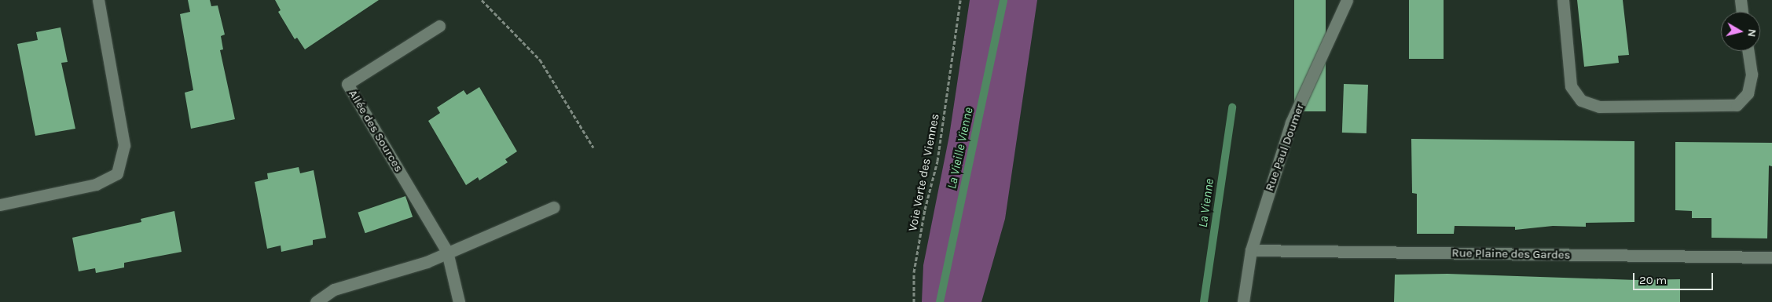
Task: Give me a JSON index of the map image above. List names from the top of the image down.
{
  "streets": {
    "street": ["Allée des Sources", "Rue Paul Doumer", "Rue Plaine des Gardes"],
    "path": ["Voie Verte des Viennes"]
  },
  "crossings": [
    ["Rue Paul Doumer", "Rue Plaine des Gardes"]
  ],
  "water": ["La Vieille Vienne", "La Vienne"],
  "scale_bar": "20 m",
  "north": "right"
}
